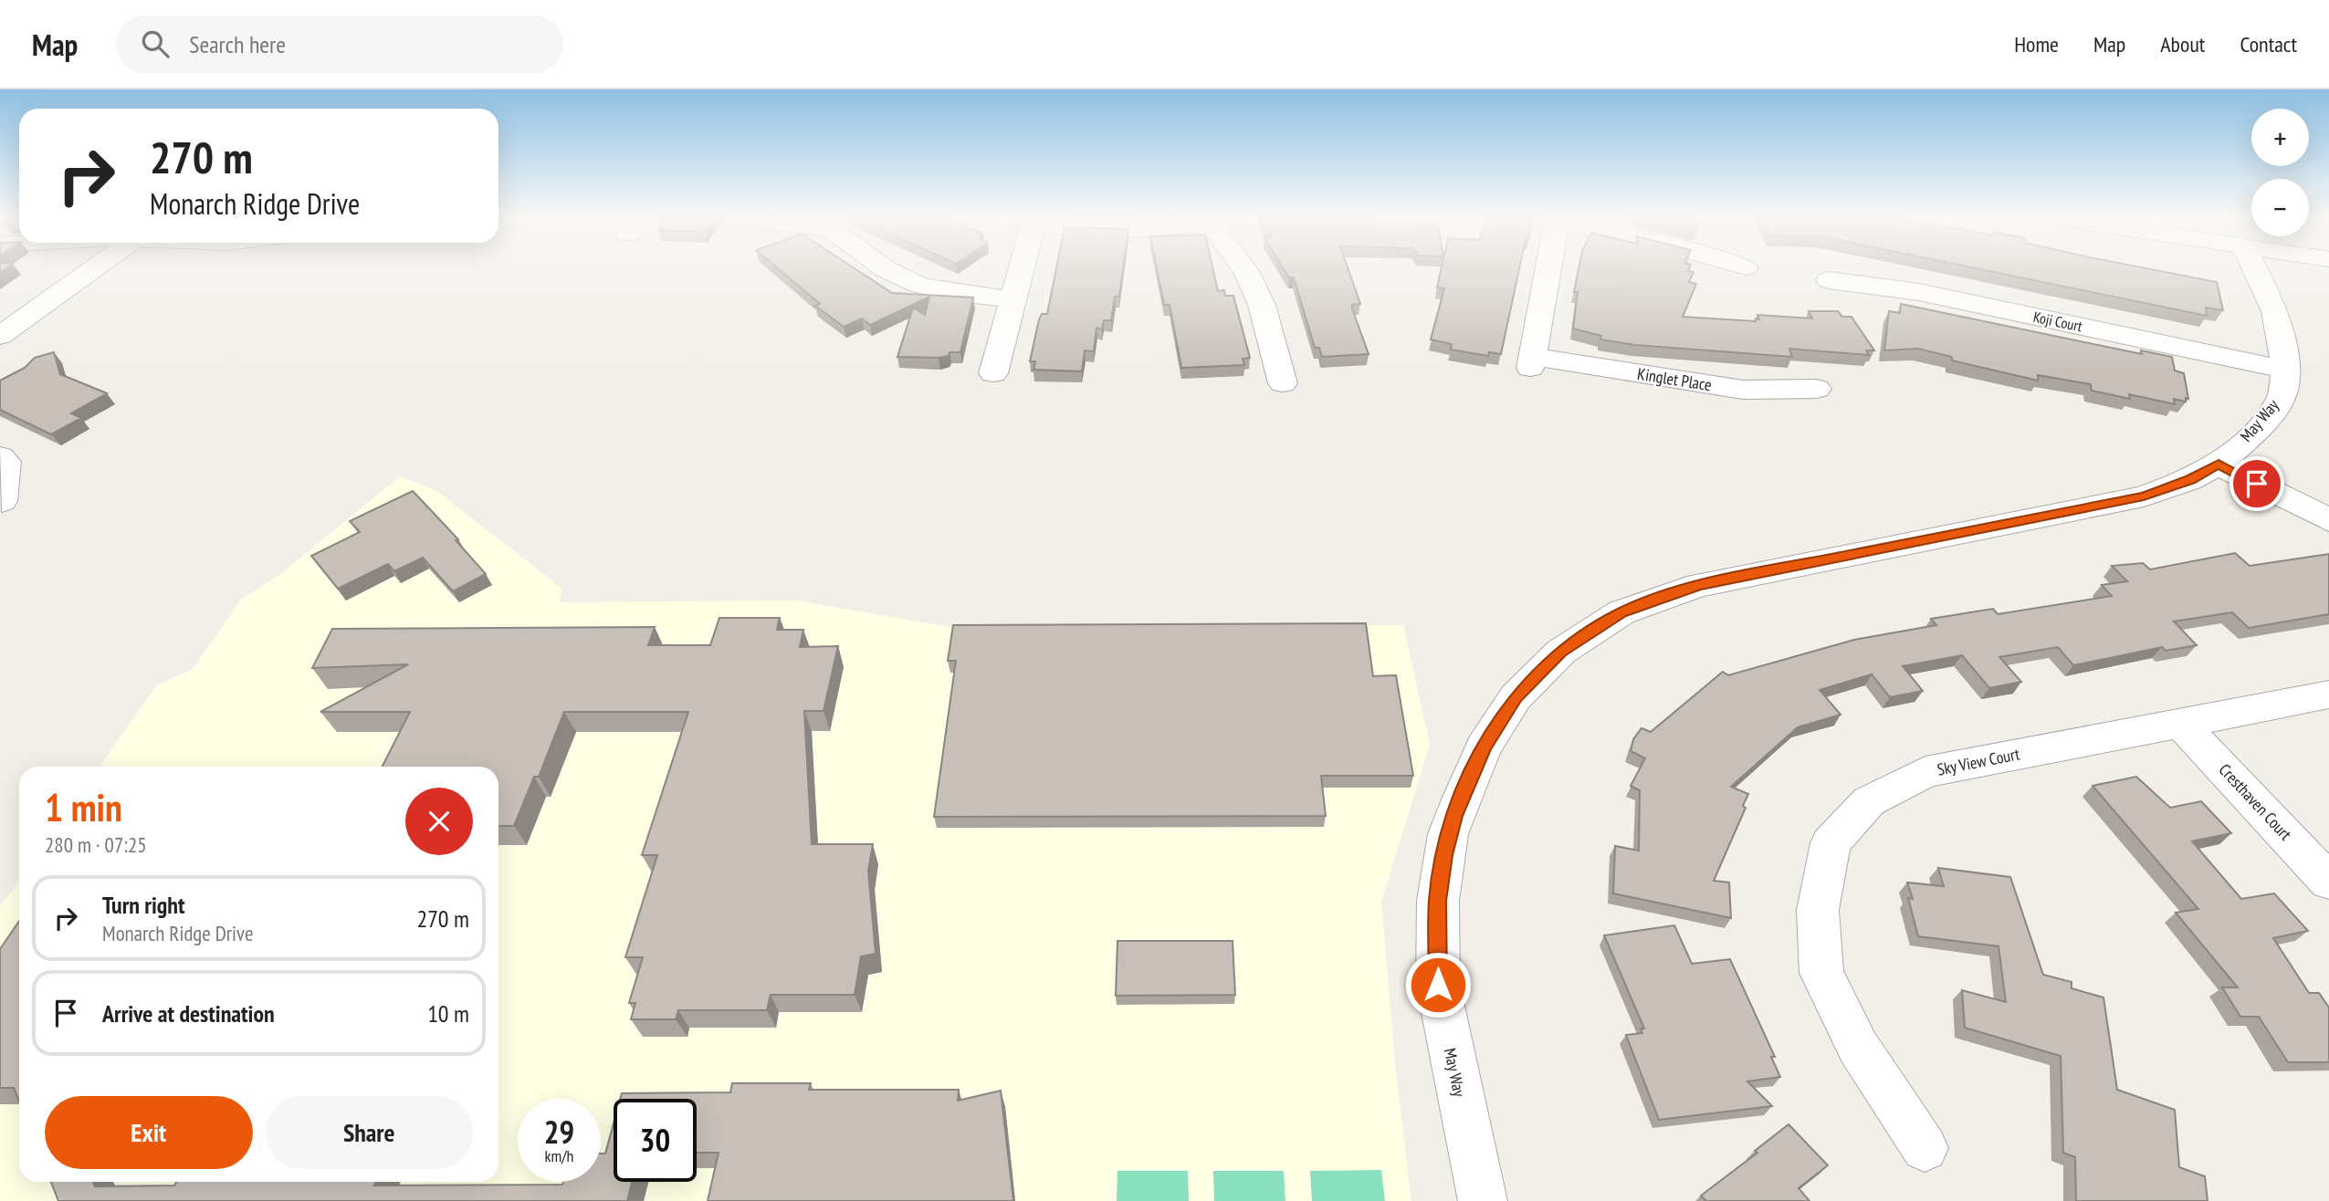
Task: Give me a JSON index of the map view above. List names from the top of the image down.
{
  "streets": {
    "street": [
      "Koji Court",
      "Kinglet Place",
      "May Way",
      "Sky View Court",
      "Cresthaven Court"
    ]
  },
  "crossings": [
    ["Koji Court", "May Way"],
    ["Sky View Court", "Cresthaven Court"]
  ],
  "page": {
    "header": "Map",
    "search": "Search here",
    "nav": [
      "Home",
      "Map",
      "About",
      "Contact"
    ],
    "map_buttons": ["+", "−"],
    "turn": ["270 m", "Monarch Ridge Drive"],
    "heading": ["1 min", "280 m · 07:25"],
    "list": [
      {
        "name": "Turn right",
        "note": "Monarch Ridge Drive",
        "value": "270 m"
      },
      {
        "name": "Arrive at destination",
        "value": "10 m"
      }
    ],
    "buttons": ["Exit", "Share"],
    "speed": "29 km/h",
    "limit": "30"
  }
}
